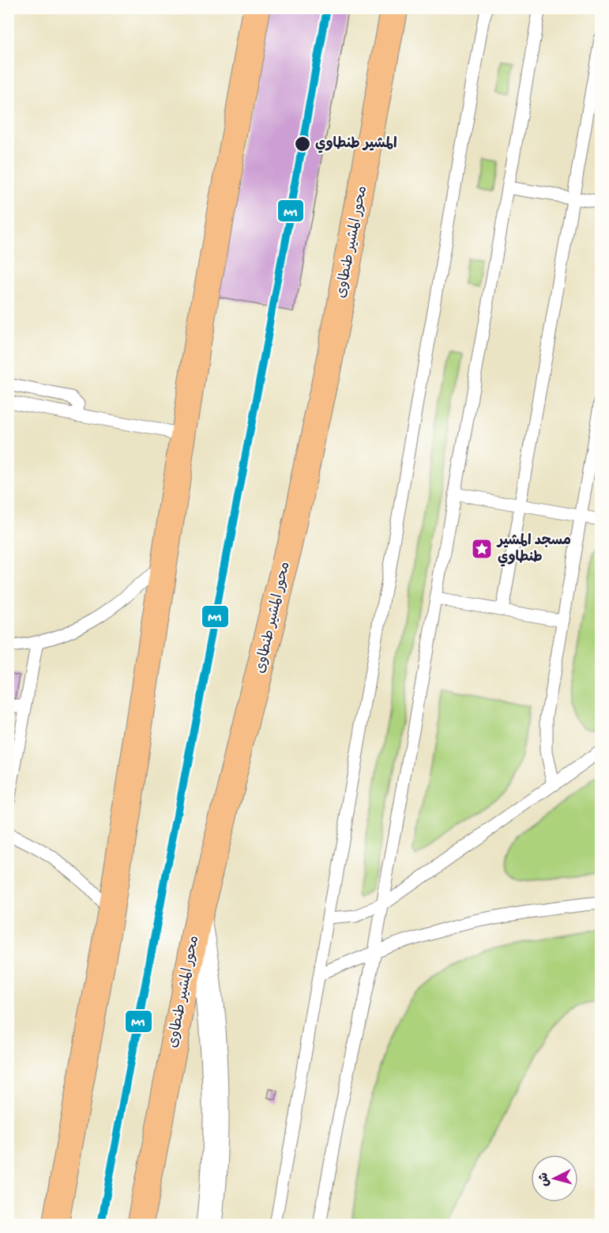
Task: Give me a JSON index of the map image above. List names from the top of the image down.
{
  "streets": {
    "highway": ["محور المشير طنطاوى"]
  },
  "places": {
    "other": ["المشير طنطاوي"],
    "place": ["مسجد المشير طنطاوي"]
  },
  "lines": ["transit line M1"],
  "north": "left"
}
